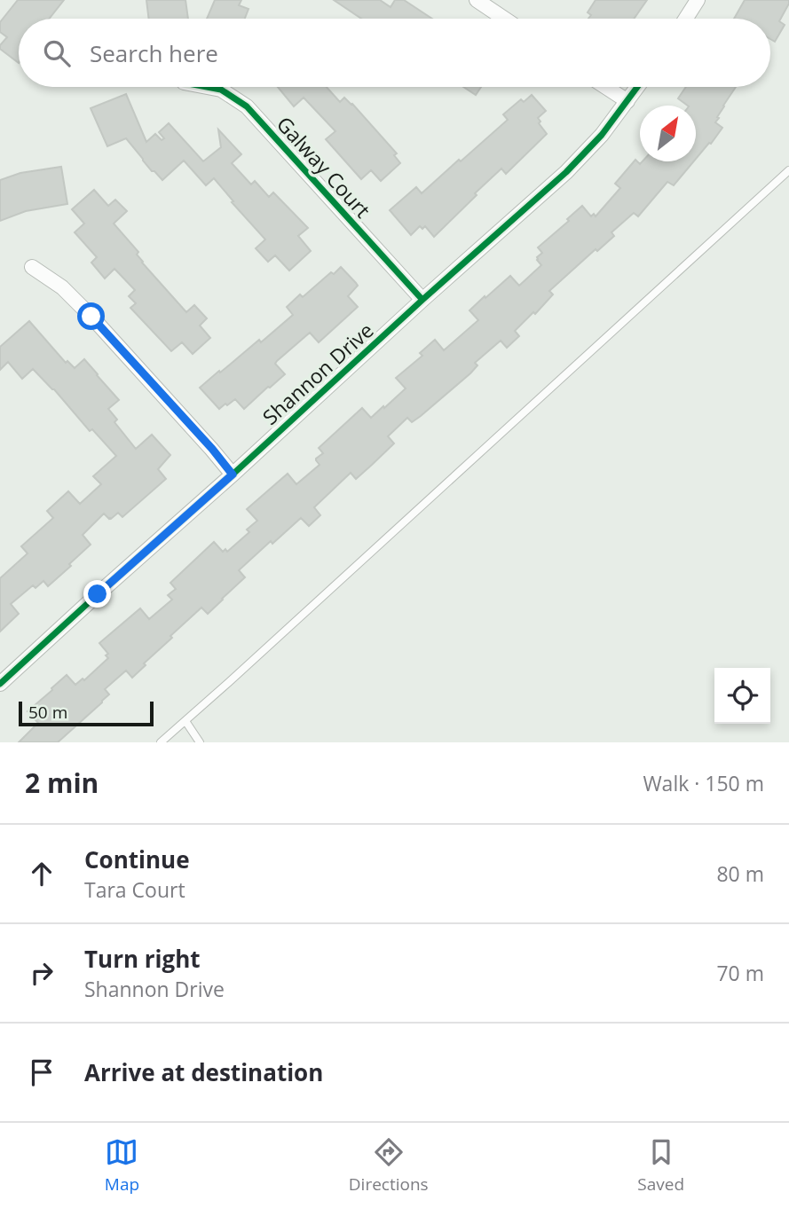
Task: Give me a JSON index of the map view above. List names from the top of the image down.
{
  "streets": {
    "street": ["Galway Court", "Shannon Drive"]
  },
  "crossings": [
    ["Galway Court", "Shannon Drive"]
  ],
  "scale_bar": "50 m",
  "north": "top right",
  "page": {
    "search": "Search here",
    "scale": "50 m",
    "heading": ["2 min", "Walk · 150 m"],
    "list": [
      ["Continue", "Tara Court", "80 m"],
      ["Turn right", "Shannon Drive", "70 m"],
      "Arrive at destination"
    ],
    "nav": ["Map", "Directions", "Saved"]
  }
}
